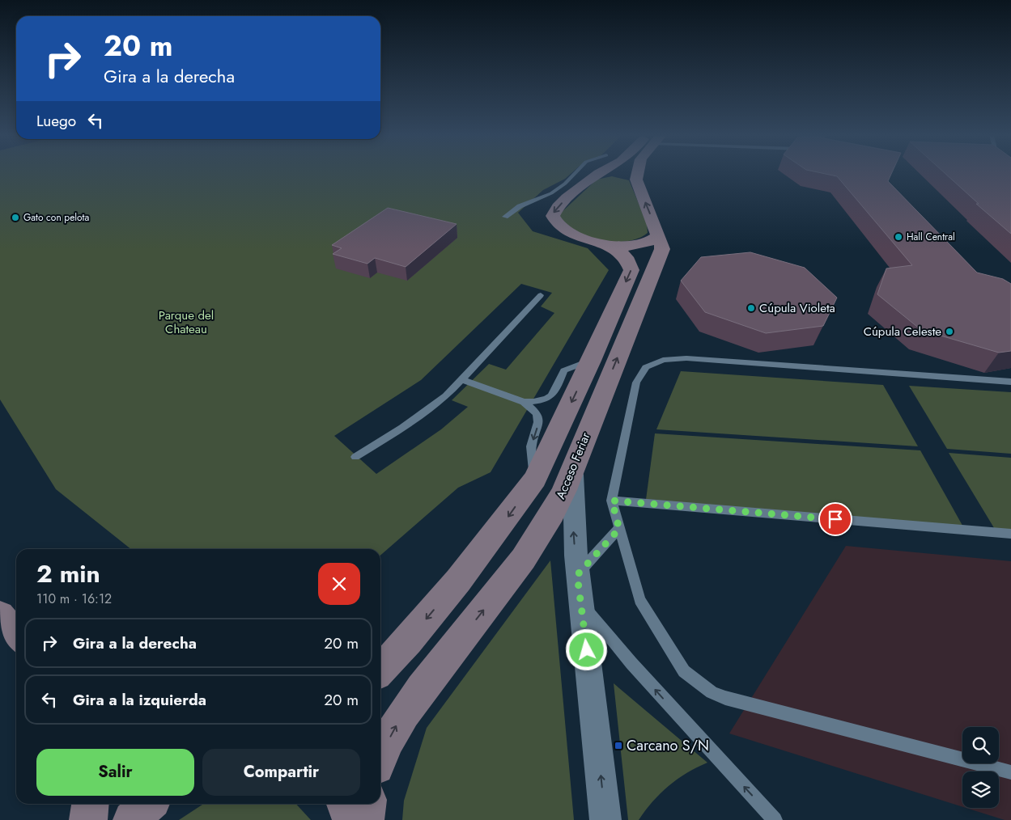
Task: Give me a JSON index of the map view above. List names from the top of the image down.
{
  "streets": {
    "main road": ["Acceso Feriar"]
  },
  "parks": ["Parque del Chateau"],
  "places": {
    "other": [
      "Gato con pelota",
      "Hall Central",
      "Cúpula Violeta",
      "Cúpula Celeste"
    ],
    "transit": ["Carcano S/N"]
  },
  "page": {
    "turn": ["20 m", "Gira a la derecha"],
    "then": "Luego",
    "heading": ["2 min", "110 m · 16:12"],
    "list": [
      {
        "name": "Gira a la derecha",
        "value": "20 m"
      },
      {
        "name": "Gira a la izquierda",
        "value": "20 m"
      }
    ],
    "buttons": ["Salir", "Compartir"]
  }
}
